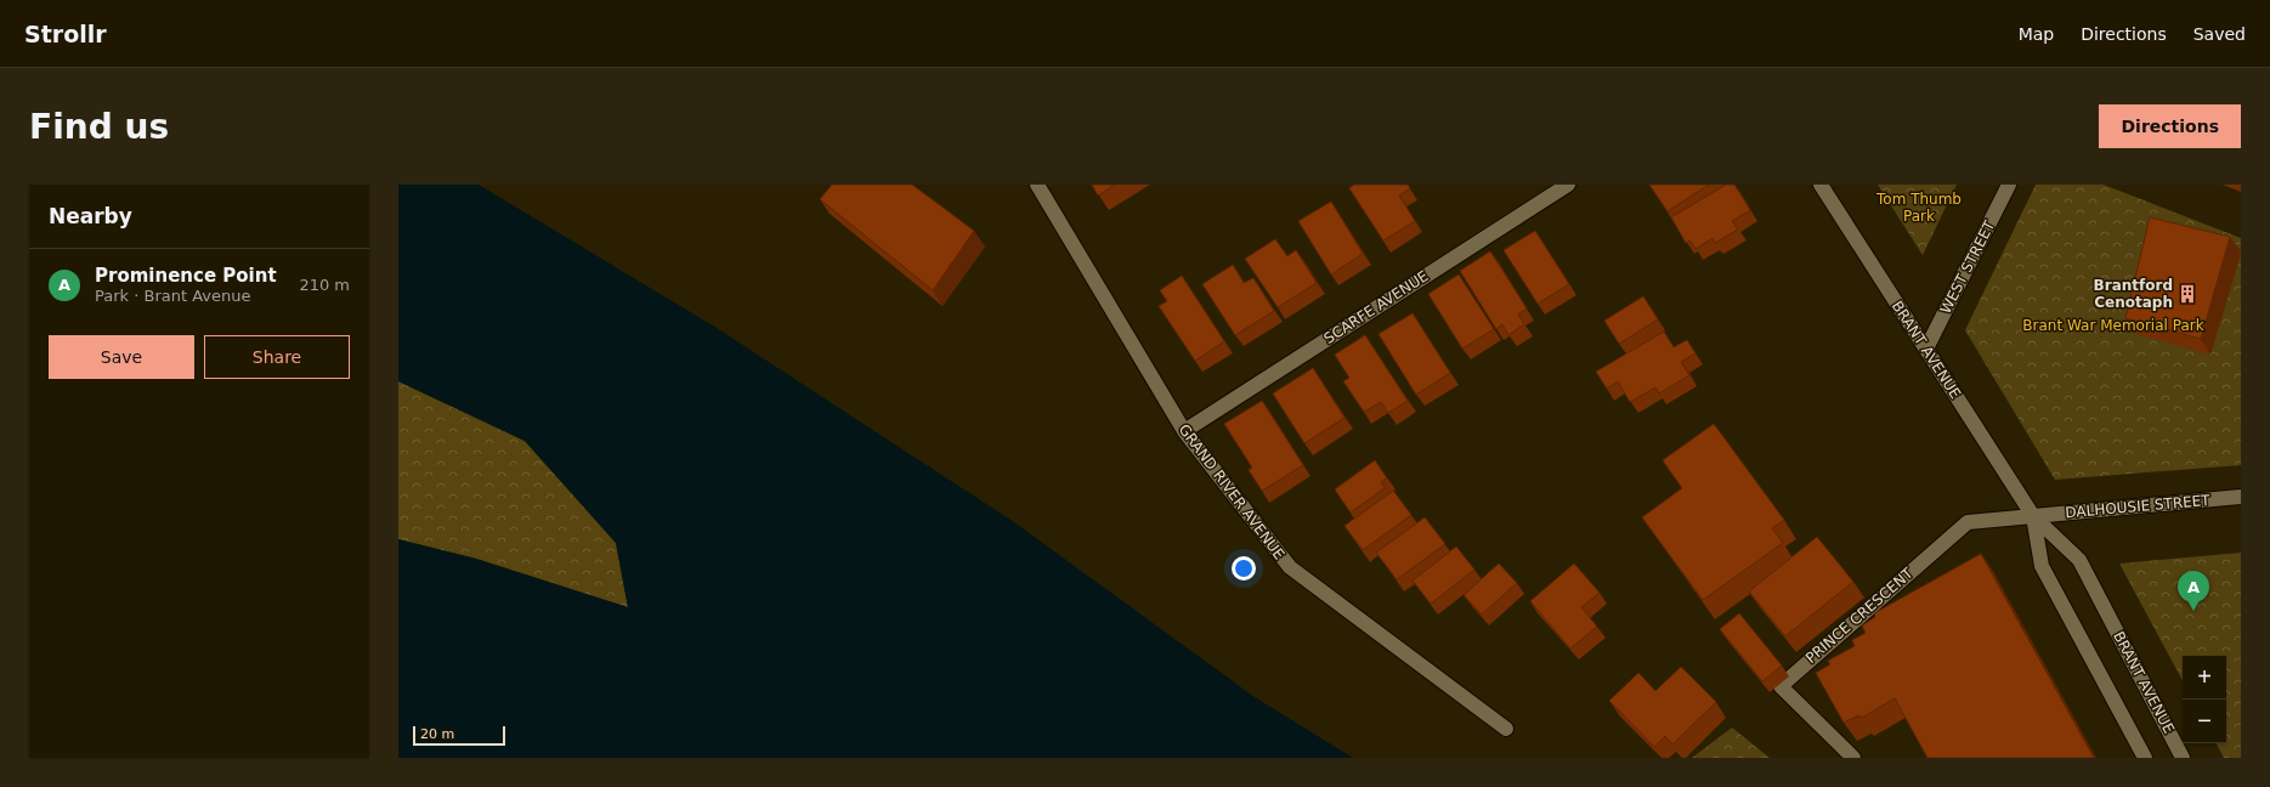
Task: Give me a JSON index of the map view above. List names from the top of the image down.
{
  "streets": {
    "street": [
      "WEST STREET",
      "SCARFE AVENUE",
      "BRANT AVENUE",
      "GRAND RIVER AVENUE",
      "DALHOUSIE STREET",
      "PRINCE CRESCENT"
    ]
  },
  "crossings": [
    ["WEST STREET", "BRANT AVENUE"],
    ["SCARFE AVENUE", "GRAND RIVER AVENUE"],
    ["BRANT AVENUE", "DALHOUSIE STREET"],
    ["BRANT AVENUE", "PRINCE CRESCENT"],
    ["DALHOUSIE STREET", "PRINCE CRESCENT"]
  ],
  "parks": ["Tom Thumb Park", "Brant War Memorial Park"],
  "places": {
    "building": ["Brantford Cenotaph"]
  },
  "scale_bar": "20 m",
  "page": {
    "header": "Strollr",
    "nav": ["Map", "Directions", "Saved"],
    "buttons": [
      "Directions",
      ["Save", "Share"]
    ],
    "title": "Find us",
    "heading": "Nearby",
    "list": [
      {
        "mark": "A",
        "name": "Prominence Point",
        "note": "Park · Brant Avenue",
        "value": "210 m"
      }
    ],
    "pins": "A",
    "map_buttons": ["+", "−"],
    "scale": "20 m"
  }
}
